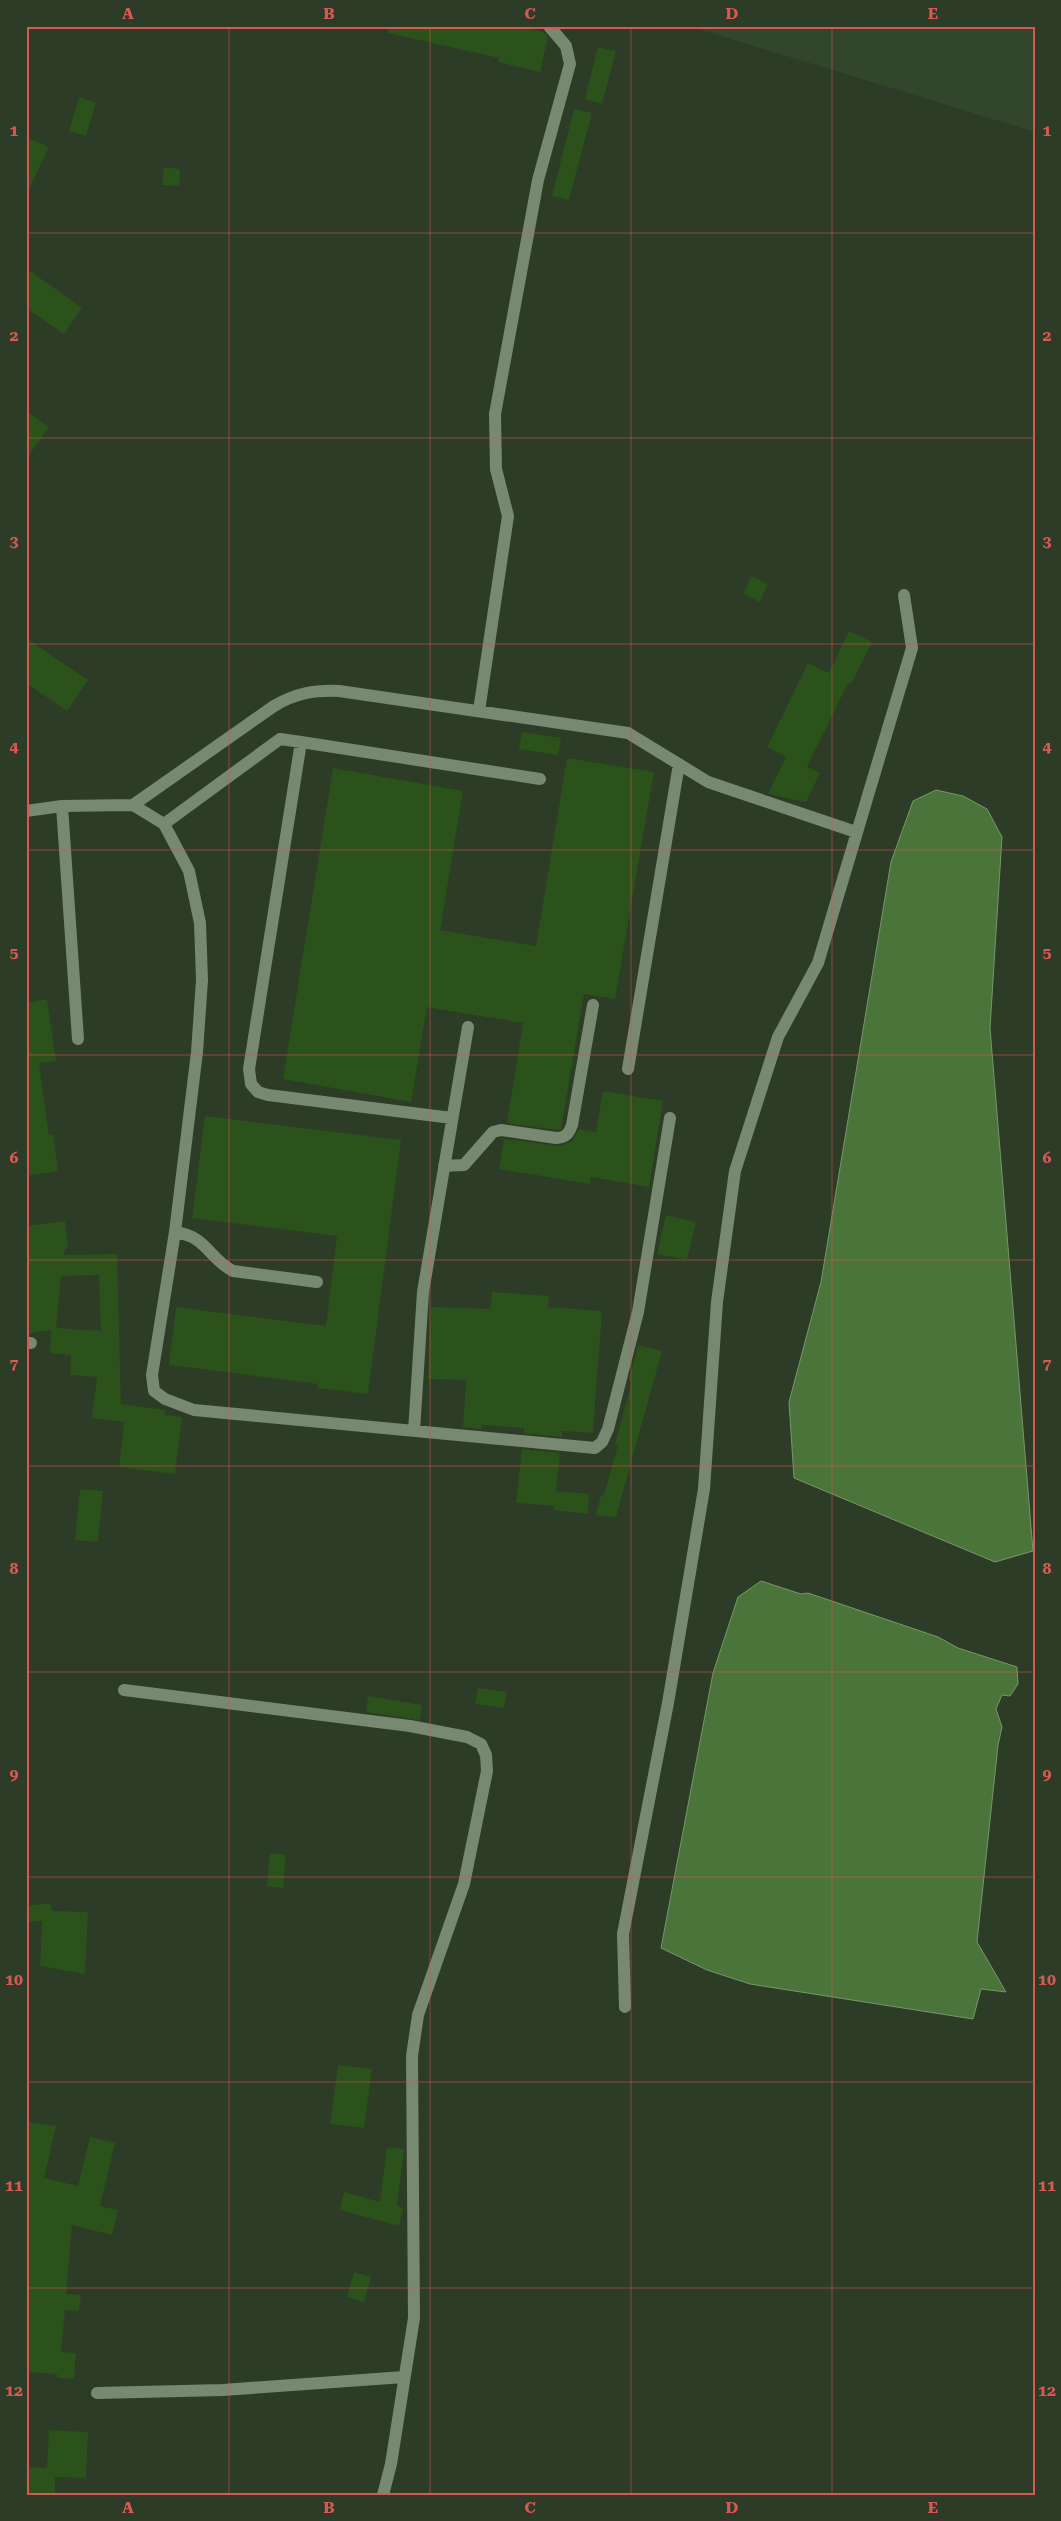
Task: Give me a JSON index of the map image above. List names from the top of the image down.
{
  "grid": {
    "columns": [
      "A",
      "B",
      "C",
      "D",
      "E"
    ],
    "rows": [
      "1",
      "2",
      "3",
      "4",
      "5",
      "6",
      "7",
      "8",
      "9",
      "10",
      "11",
      "12"
    ]
  }
}
